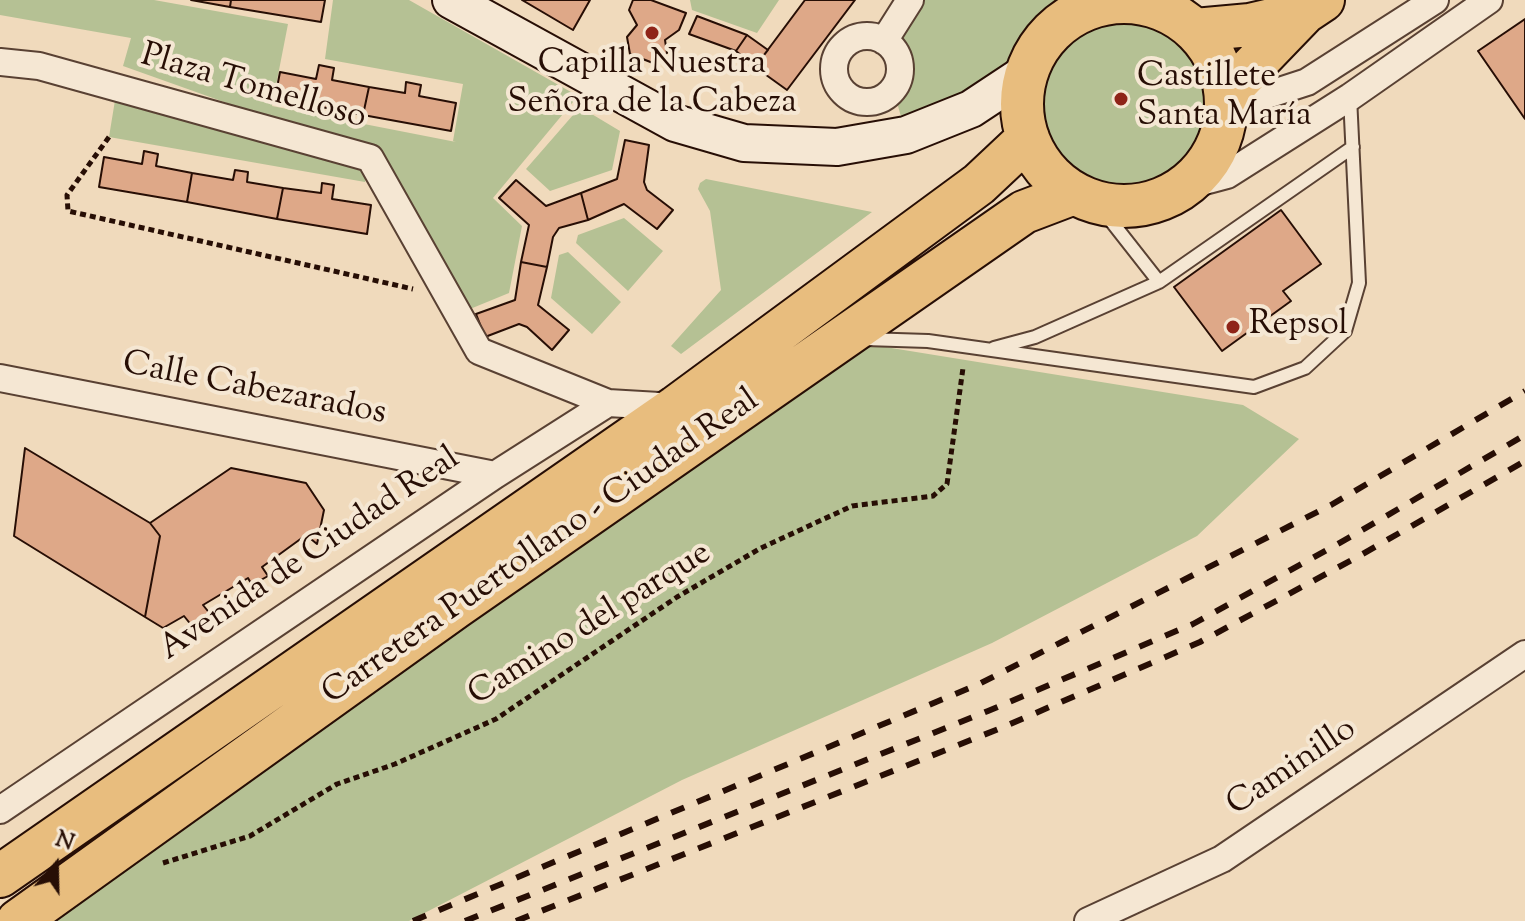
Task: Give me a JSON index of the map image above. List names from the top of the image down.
{
  "streets": {
    "highway": ["Carretera Puertollano - Ciudad Real"],
    "street": [
      "Plaza Tomelloso",
      "Calle Cabezarados",
      "Avenida de Ciudad Real",
      "Caminillo"
    ],
    "path": ["Camino del parque"]
  },
  "crossings": [
    ["Plaza Tomelloso", "Avenida de Ciudad Real"],
    ["Calle Cabezarados", "Avenida de Ciudad Real"]
  ],
  "places": ["Capilla Nuestra Señora de la Cabeza", "Castillete Santa María", "Repsol"],
  "north": "top"
}
